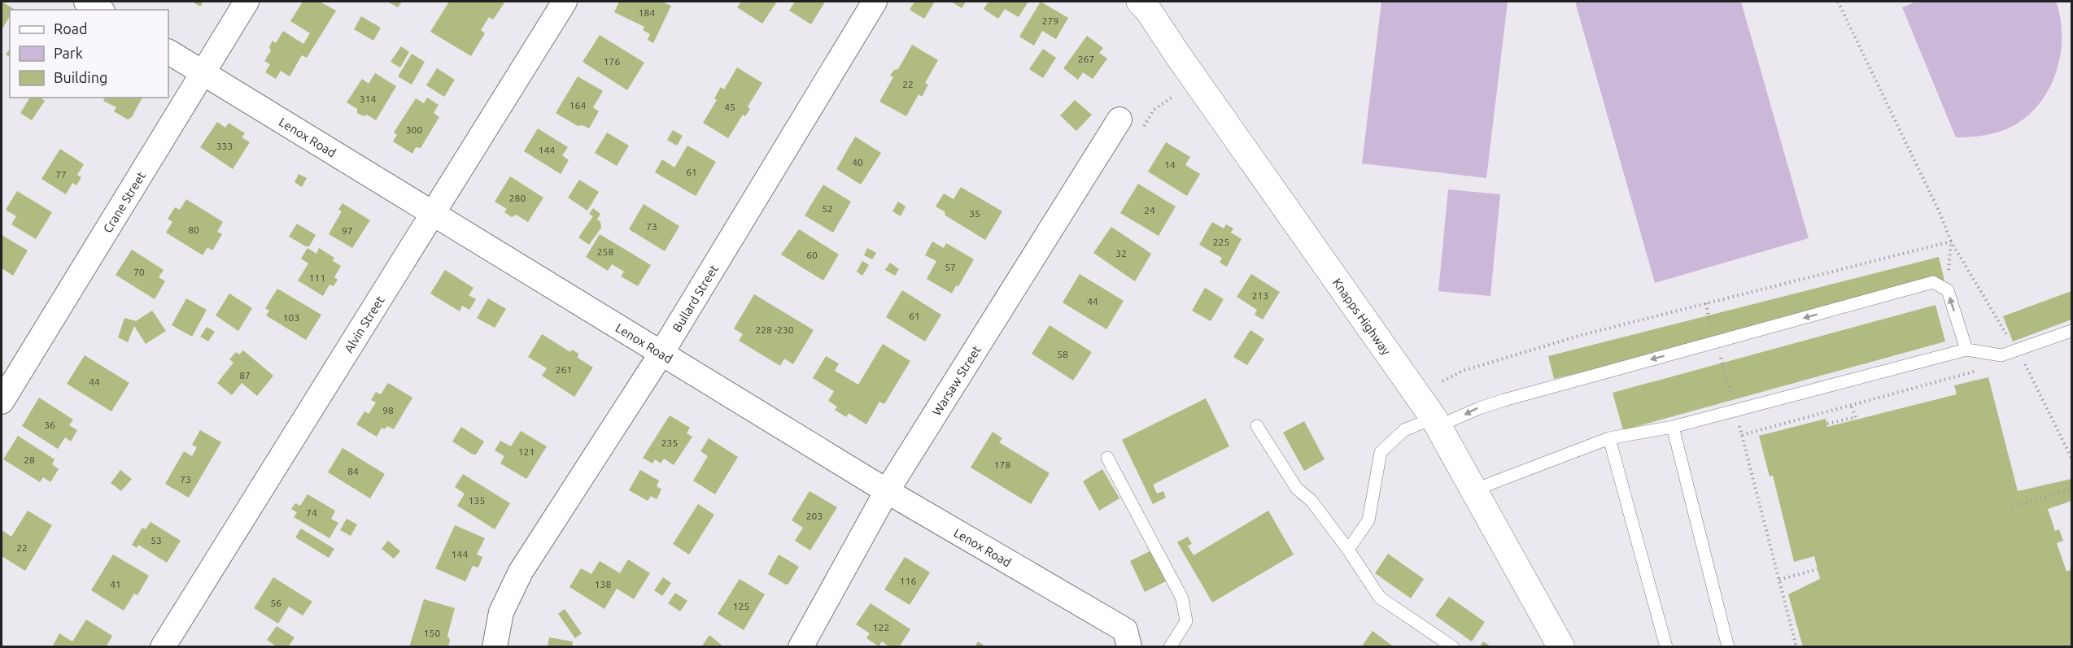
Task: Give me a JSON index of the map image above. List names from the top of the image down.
{
  "streets": {
    "street": [
      "Lenox Road",
      "Crane Street",
      "Bullard Street",
      "Knapps Highway",
      "Alvin Street",
      "Warsaw Street"
    ]
  },
  "crossings": [
    ["Lenox Road", "Crane Street"],
    ["Lenox Road", "Bullard Street"],
    ["Lenox Road", "Alvin Street"],
    ["Lenox Road", "Warsaw Street"]
  ],
  "house_numbers": [
    "184",
    "279",
    "267",
    "176",
    "22",
    "314",
    "164",
    "45",
    "300",
    "333",
    "144",
    "40",
    "14",
    "61",
    "77",
    "280",
    "52",
    "24",
    "35",
    "73",
    "80",
    "97",
    "225",
    "258",
    "32",
    "60",
    "57",
    "70",
    "111",
    "213",
    "44",
    "61",
    "103",
    "228 -230",
    "58",
    "261",
    "87",
    "44",
    "98",
    "36",
    "235",
    "121",
    "28",
    "178",
    "84",
    "73",
    "135",
    "74",
    "203",
    "53",
    "22",
    "144",
    "116",
    "41",
    "138",
    "56",
    "125",
    "122",
    "150"
  ],
  "legend": ["Road", "Park", "Building"]
}
